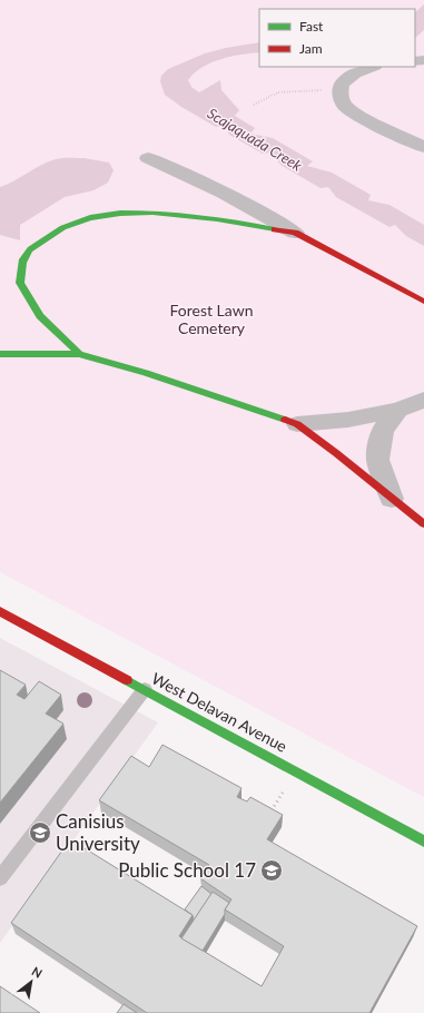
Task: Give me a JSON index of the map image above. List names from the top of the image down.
{
  "streets": {
    "street": ["West Delavan Avenue"]
  },
  "water": ["Scajaquada Creek"],
  "parks": ["Forest Lawn Cemetery"],
  "places": {
    "school or university": ["Canisius University", "Public School 17"]
  },
  "legend": ["Fast", "Jam"],
  "north": "top right"
}
